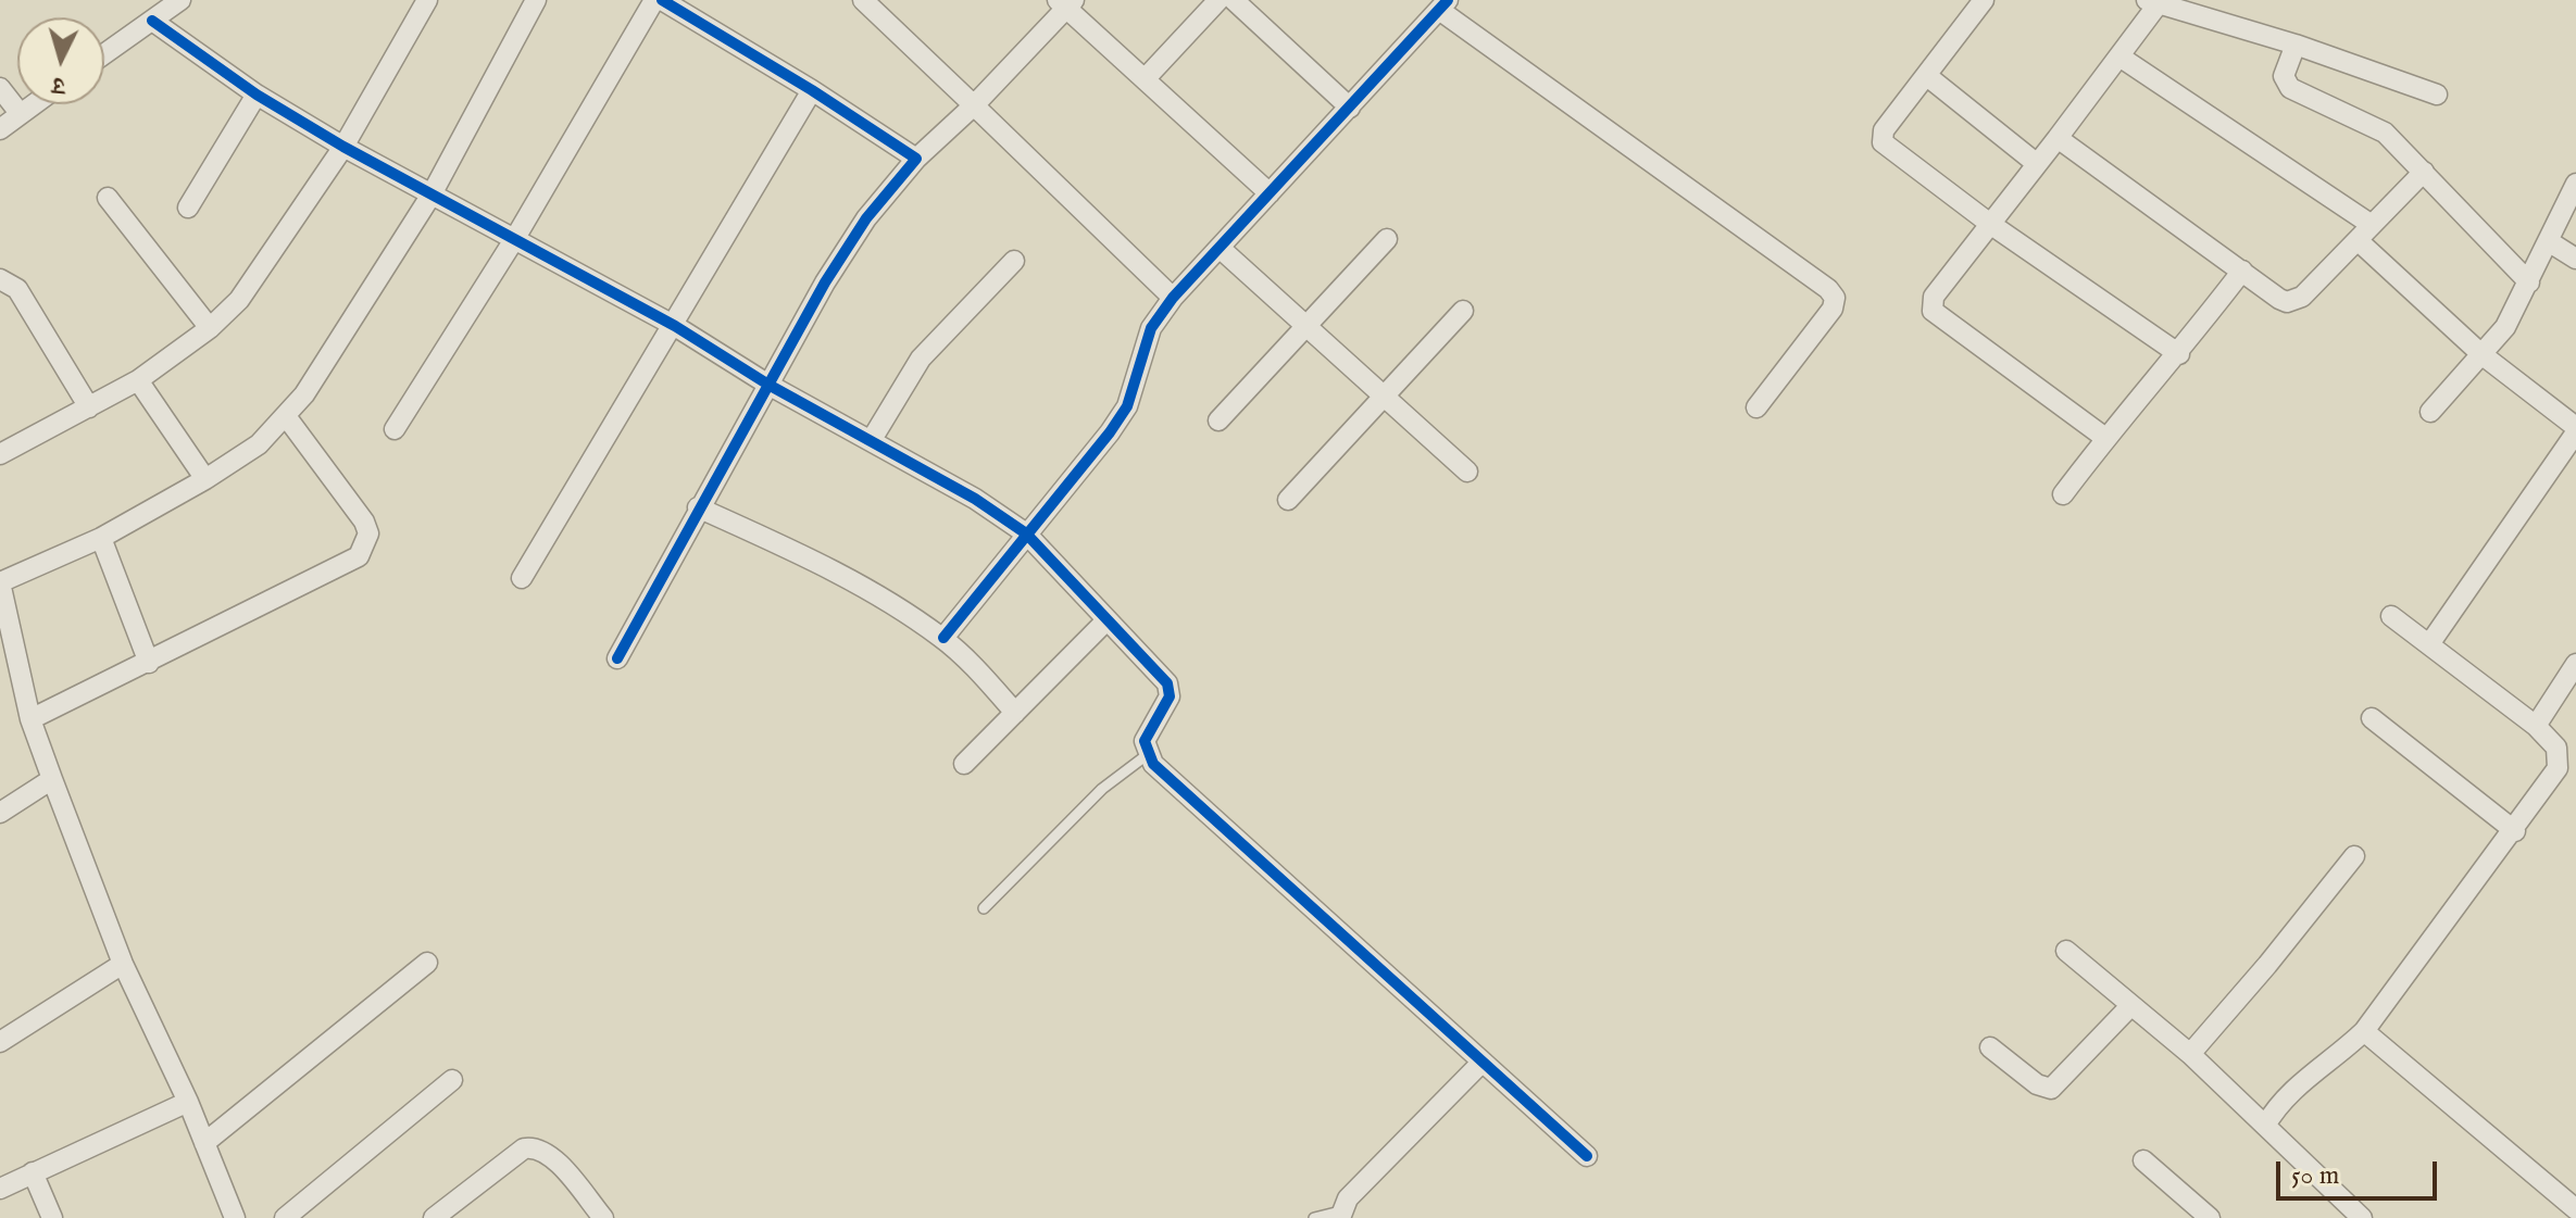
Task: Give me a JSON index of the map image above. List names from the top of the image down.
{
  "scale_bar": "50 m",
  "north": "bottom"
}
